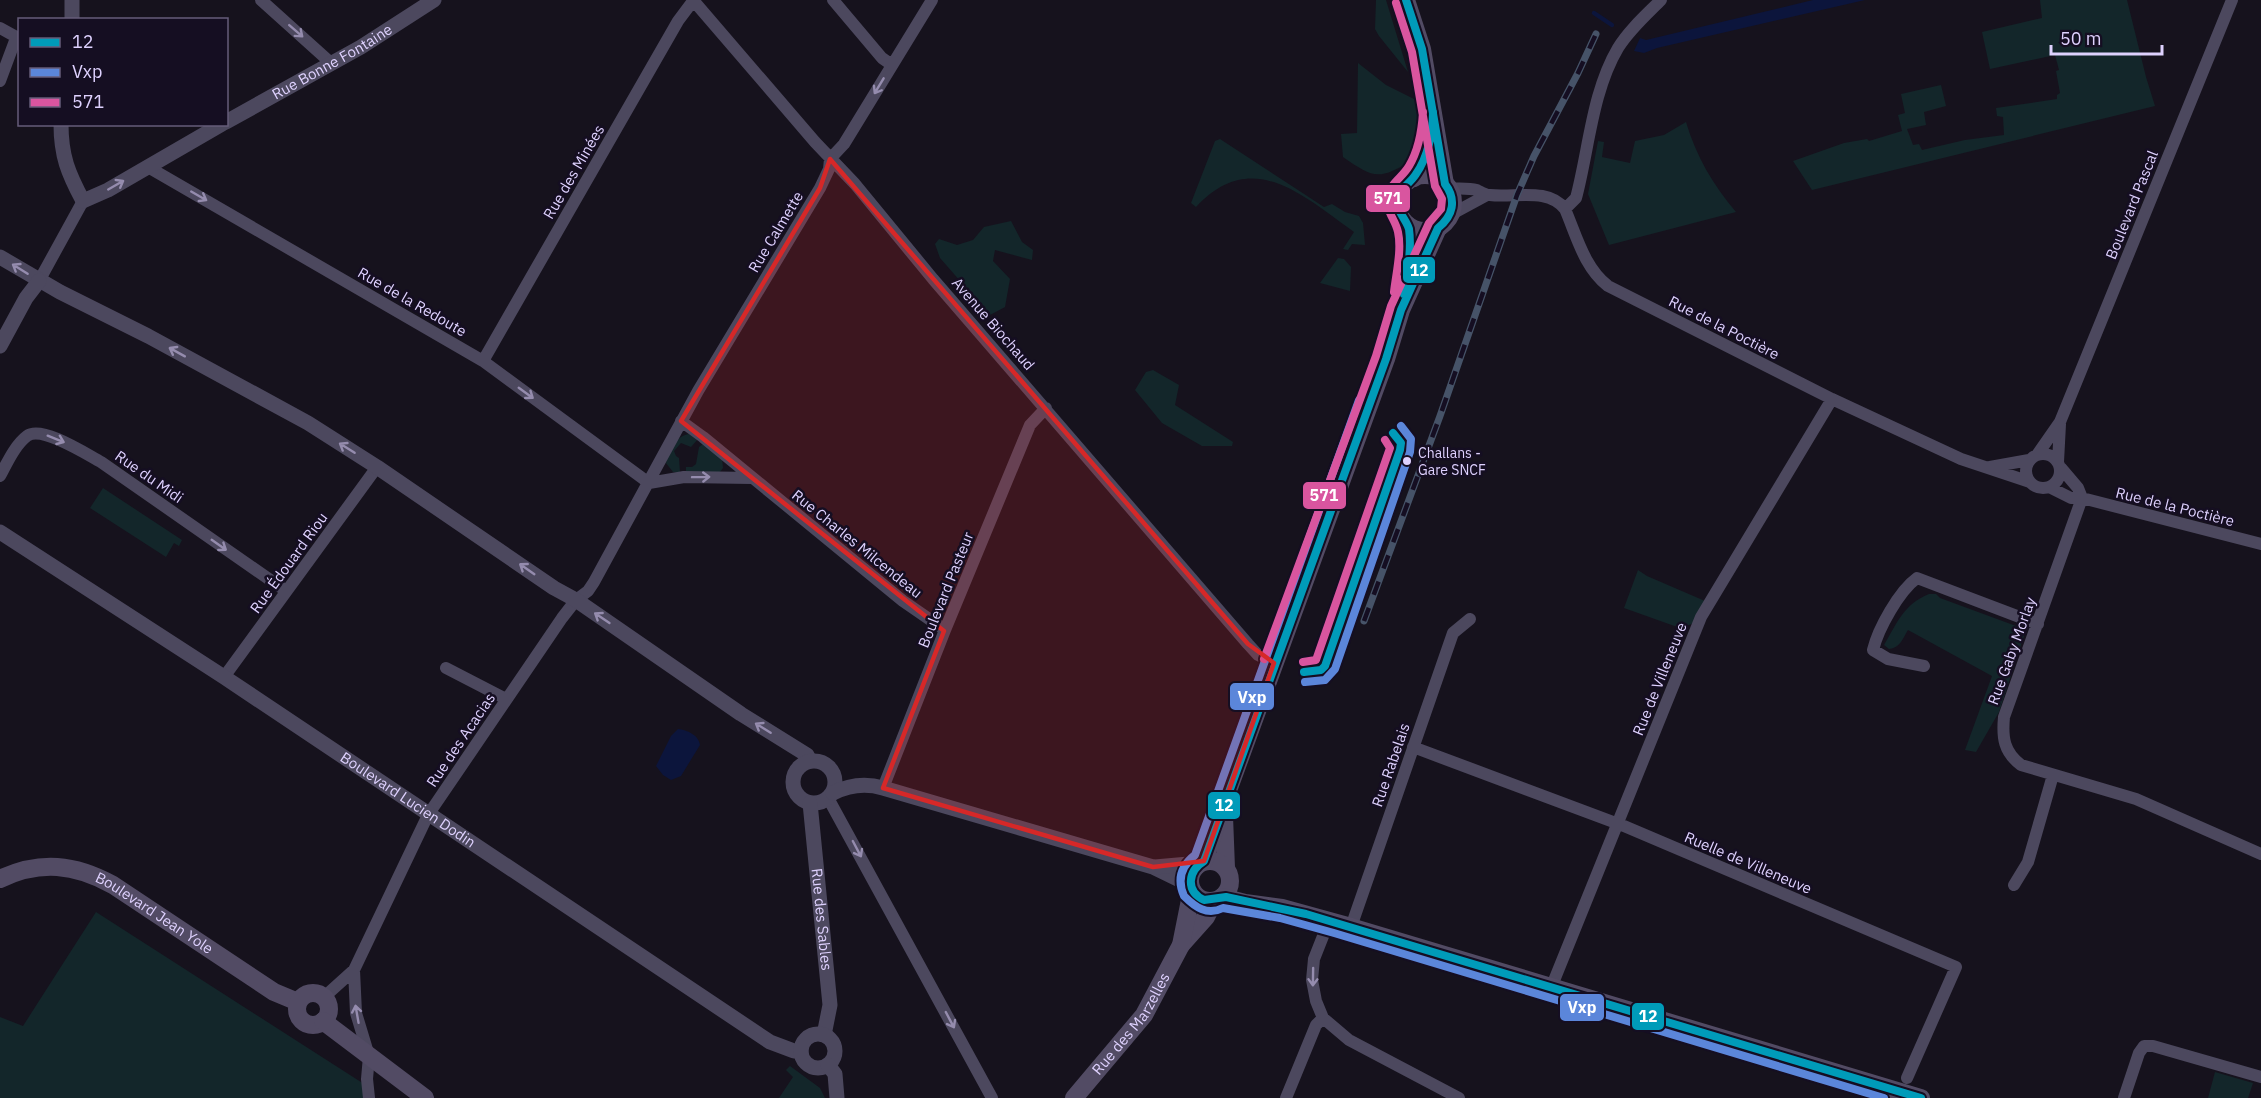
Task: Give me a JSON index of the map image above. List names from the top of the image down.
{
  "streets": {
    "main road": ["Boulevard Jean Yole", "Rue des Marzelles"],
    "street": [
      "Rue Bonne Fontaine",
      "Rue des Minées",
      "Boulevard Pascal",
      "Rue Calmette",
      "Rue de la Redoute",
      "Avenue Biochaud",
      "Rue de la Poctière",
      "Rue du Midi",
      "Rue Charles Milcendeau",
      "Rue Édouard Riou",
      "Boulevard Pasteur",
      "Rue Gaby Morlay",
      "Rue de Villeneuve",
      "Rue des Acacias",
      "Rue Rabelais",
      "Boulevard Lucien Dodin",
      "Ruelle de Villeneuve",
      "Rue des Sables"
    ]
  },
  "crossings": [
    ["Rue des Minées", "Rue de la Redoute"],
    ["Rue des Minées", "Avenue Biochaud"],
    ["Boulevard Pascal", "Rue de la Poctière"],
    ["Rue Calmette", "Rue de la Redoute"],
    ["Rue Calmette", "Avenue Biochaud"],
    ["Rue Calmette", "Rue Charles Milcendeau"],
    ["Avenue Biochaud", "Boulevard Pasteur"],
    ["Rue de la Poctière", "Rue Gaby Morlay"],
    ["Rue de la Poctière", "Rue de Villeneuve"],
    ["Rue du Midi", "Rue Édouard Riou"],
    ["Rue Charles Milcendeau", "Boulevard Pasteur"],
    ["Rue Édouard Riou", "Boulevard Lucien Dodin"],
    ["Rue de Villeneuve", "Ruelle de Villeneuve"],
    ["Rue des Acacias", "Boulevard Lucien Dodin"],
    ["Rue des Acacias", "Boulevard Jean Yole"],
    ["Rue Rabelais", "Ruelle de Villeneuve"],
    ["Boulevard Lucien Dodin", "Rue des Sables"]
  ],
  "one_way": ["Rue de la Redoute", "Rue du Midi"],
  "places": ["Challans - Gare SNCF"],
  "lines": ["transit line 12", "transit line 571", "transit line Vxp"],
  "legend": ["12", "Vxp", "571"],
  "scale_bar": "50 m"
}
